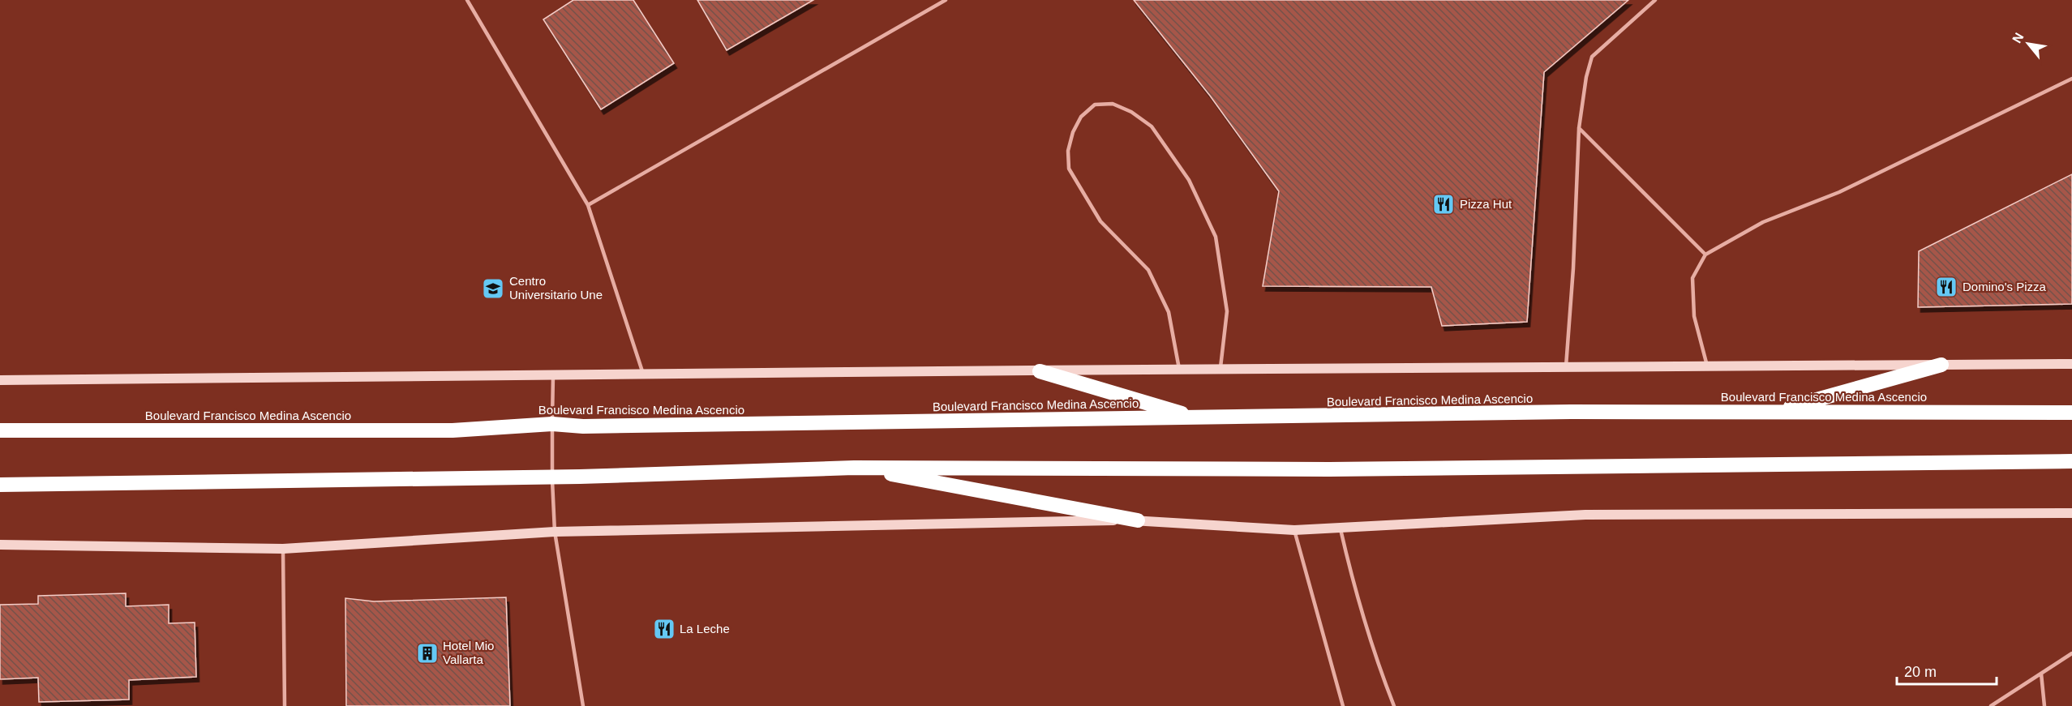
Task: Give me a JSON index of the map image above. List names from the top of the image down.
{
  "streets": {
    "highway": ["Boulevard Francisco Medina Ascencio"]
  },
  "places": {
    "restaurant": ["Pizza Hut", "Domino's Pizza", "La Leche"],
    "school or university": ["Centro Universitario Une"],
    "building": ["Hotel Mio Vallarta"]
  },
  "scale_bar": "20 m",
  "north": "top left"
}
